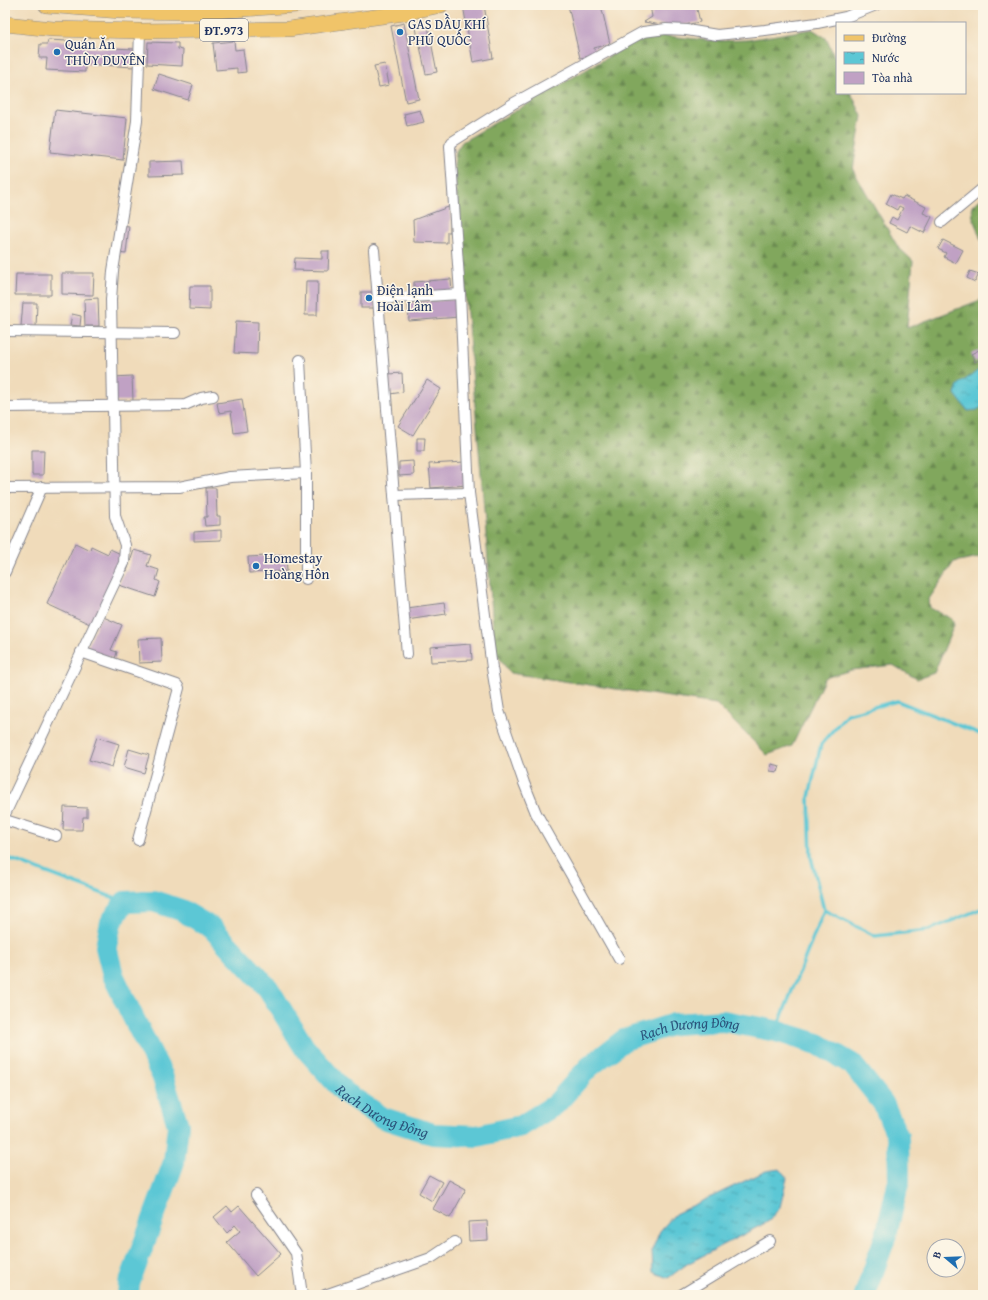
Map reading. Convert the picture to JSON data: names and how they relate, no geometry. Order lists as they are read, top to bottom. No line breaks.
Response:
{"streets":{"main road":["ĐT.973"]},"water":["Rạch Dương Đông"],"places":["GAS DẦU KHÍ PHÚ QUỐC","Quán Ăn THÙY DUYÊN","Điện lạnh Hoài Lâm","Homestay Hoàng Hôn"],"legend":["Đường","Nước","Tòa nhà"],"north":"left"}
